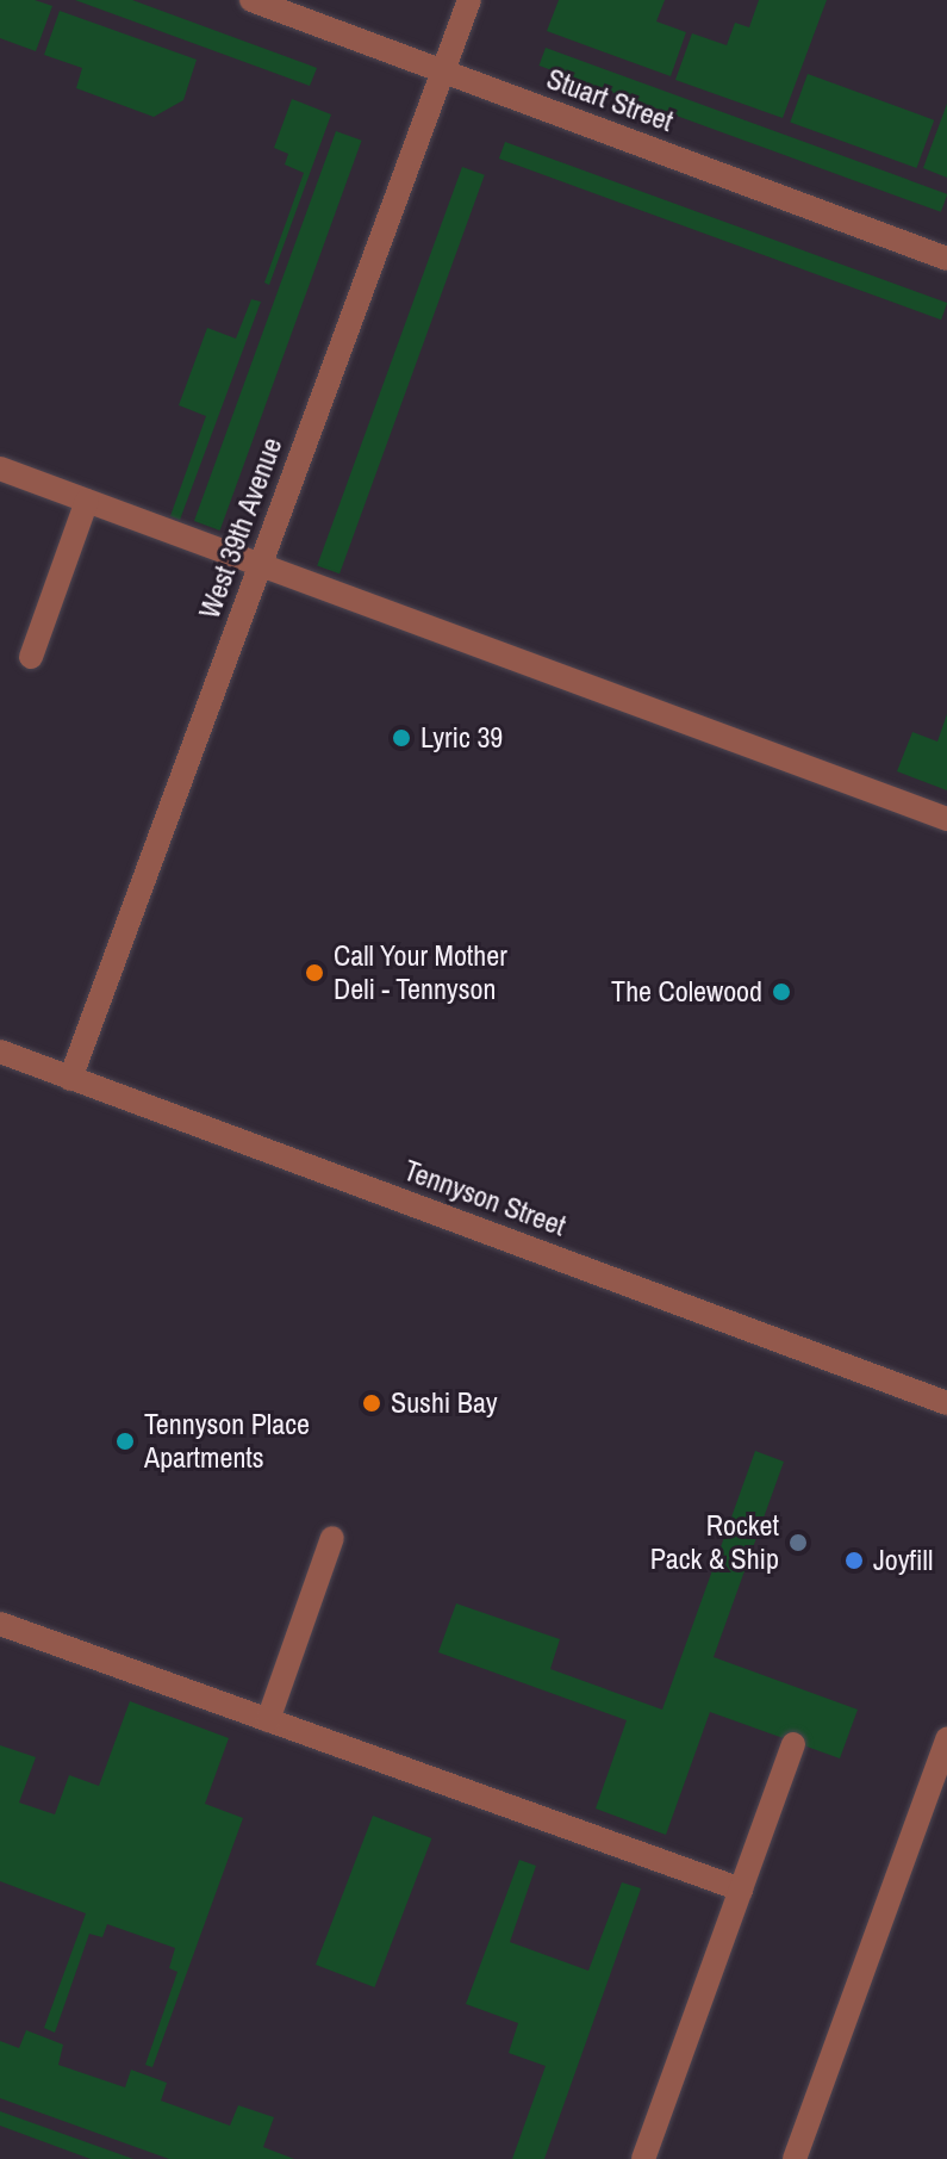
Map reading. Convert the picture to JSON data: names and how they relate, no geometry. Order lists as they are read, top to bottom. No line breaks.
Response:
{"streets":{"street":["Stuart Street","West 39th Avenue","Tennyson Street"]},"crossings":[["Stuart Street","West 39th Avenue"],["West 39th Avenue","Tennyson Street"]],"places":["Lyric 39","Call Your Mother Deli - Tennyson","The Colewood","Sushi Bay","Tennyson Place Apartments","Rocket Pack & Ship","Joyfill"]}
